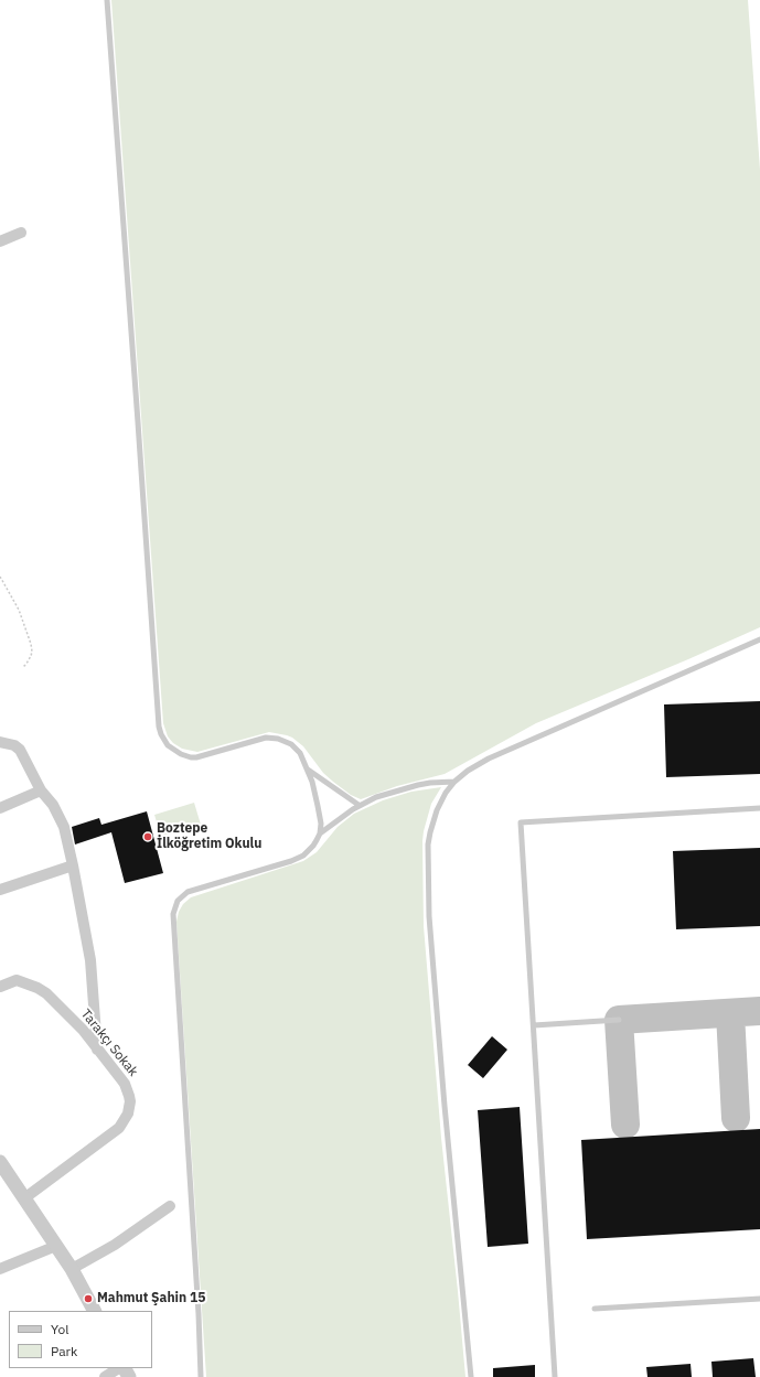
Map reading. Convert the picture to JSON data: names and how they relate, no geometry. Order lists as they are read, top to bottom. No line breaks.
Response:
{"streets":{"street":["Tarakçı Sokak"]},"places":["Boztepe İlköğretim Okulu","Mahmut Şahin 15"],"legend":["Yol","Park"]}
